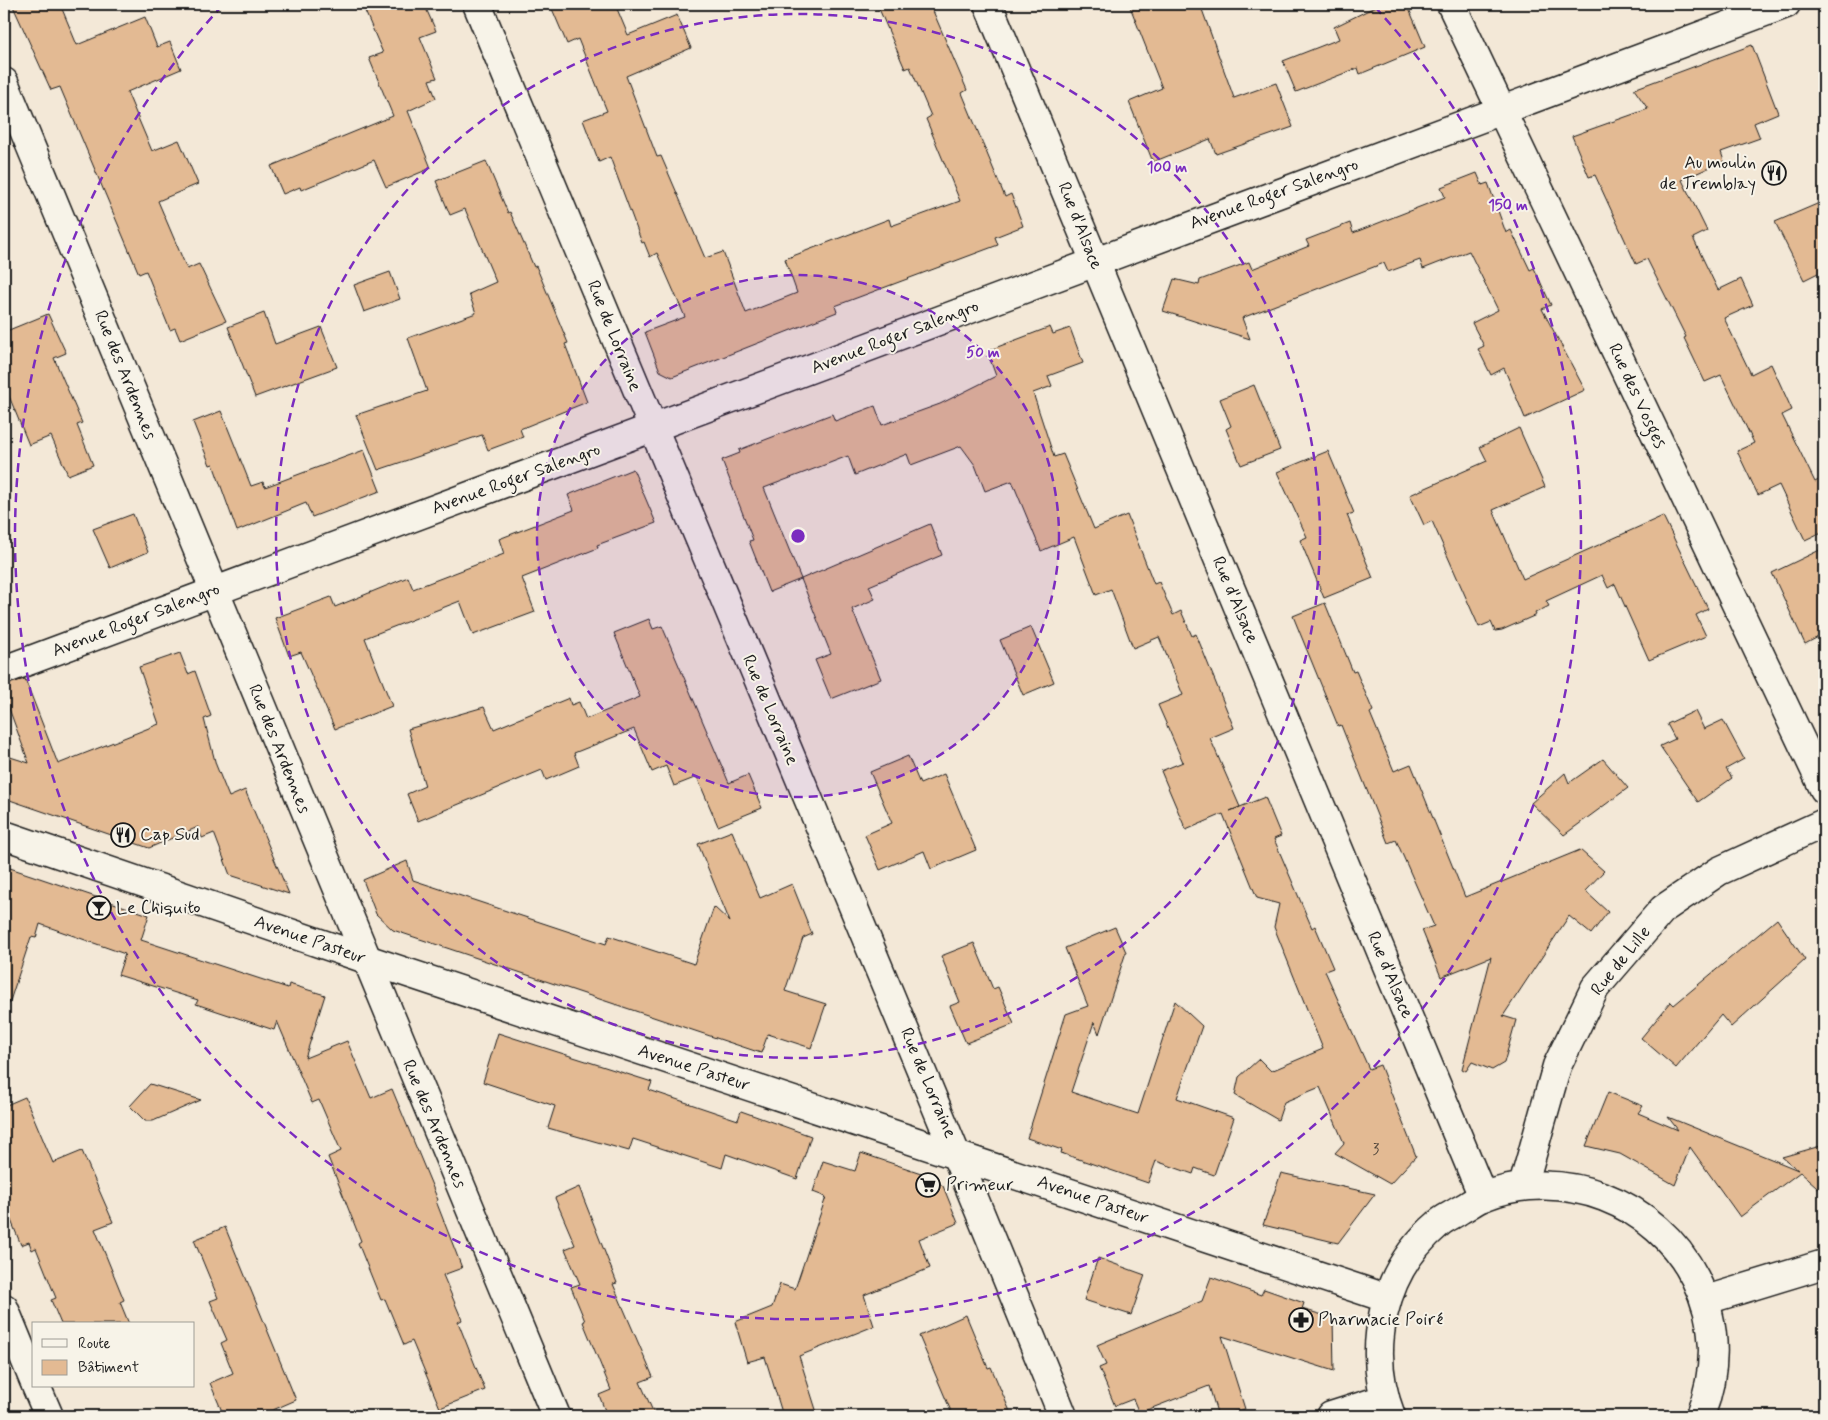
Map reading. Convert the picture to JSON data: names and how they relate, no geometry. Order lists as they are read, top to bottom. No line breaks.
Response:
{"streets":{"street":["Avenue Roger Salengro","Rue d'Alsace","Rue de Lorraine","Rue des Ardennes","Rue des Vosges","Avenue Pasteur","Rue de Lille"]},"crossings":[["Avenue Roger Salengro","Rue d'Alsace"],["Avenue Roger Salengro","Rue de Lorraine"],["Avenue Roger Salengro","Rue des Ardennes"],["Avenue Roger Salengro","Rue des Vosges"],["Rue de Lorraine","Avenue Pasteur"],["Rue des Ardennes","Avenue Pasteur"]],"places":{"restaurant":["Au moulin de Tremblay","Cap Sud"],"bar":["Le Chiquito"],"supermarket":["Primeur"],"pharmacy":["Pharmacie Poiré"]},"house_numbers":["3"],"legend":["Route","Bâtiment"],"rings":["100 m","150 m","50 m"]}
